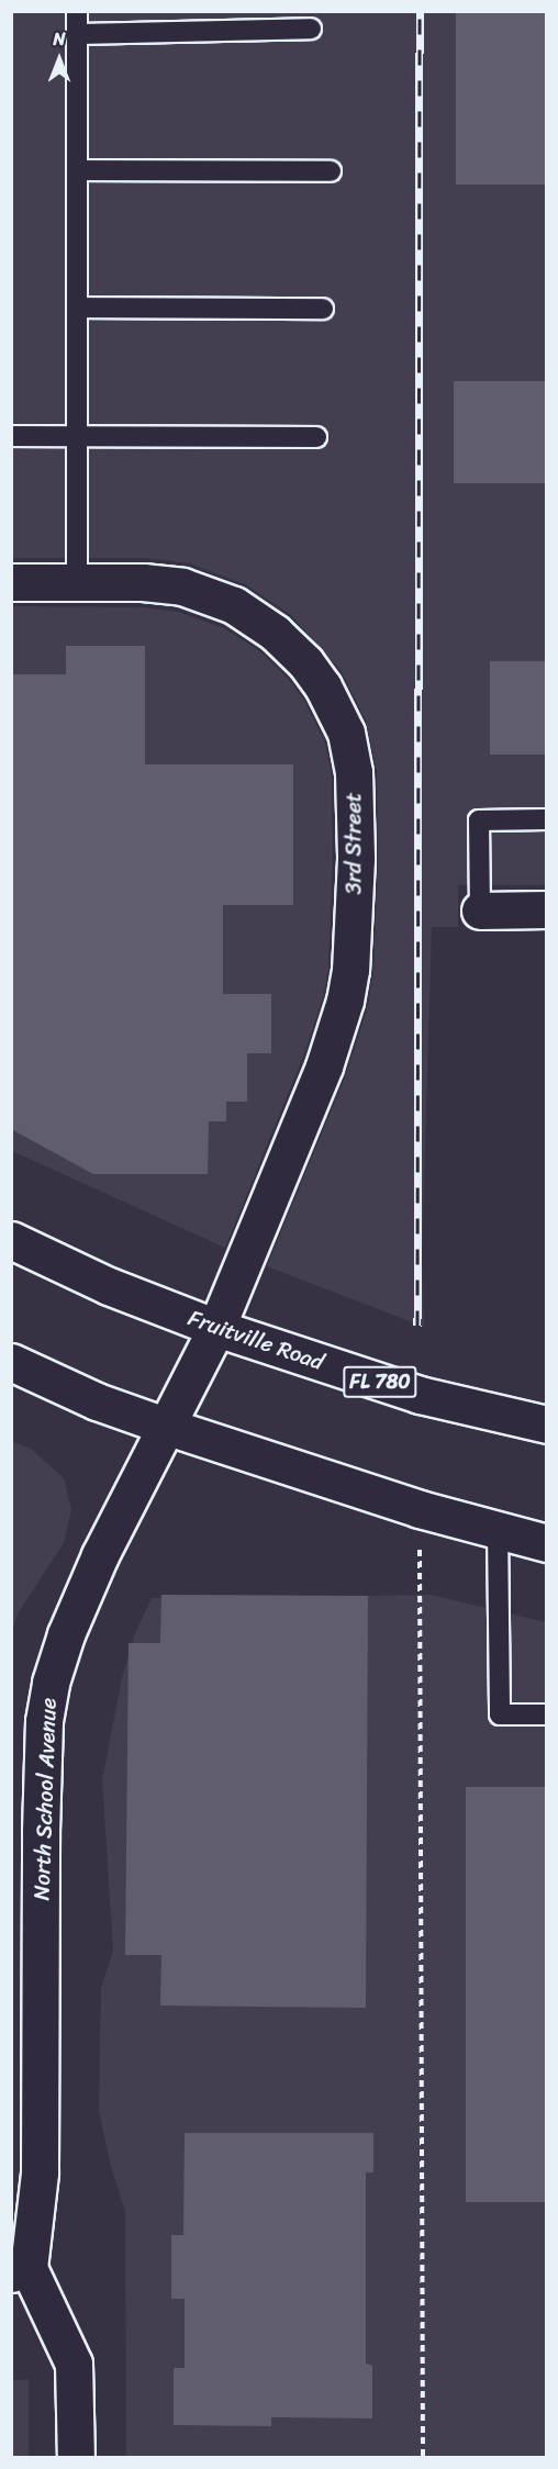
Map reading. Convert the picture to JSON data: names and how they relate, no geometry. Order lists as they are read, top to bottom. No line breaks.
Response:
{"streets":{"street":["3rd Street","Fruitville Road","FL 780","North School Avenue"]},"crossings":[["3rd Street","Fruitville Road"],["3rd Street","North School Avenue"],["Fruitville Road","North School Avenue"]],"north":"top"}
